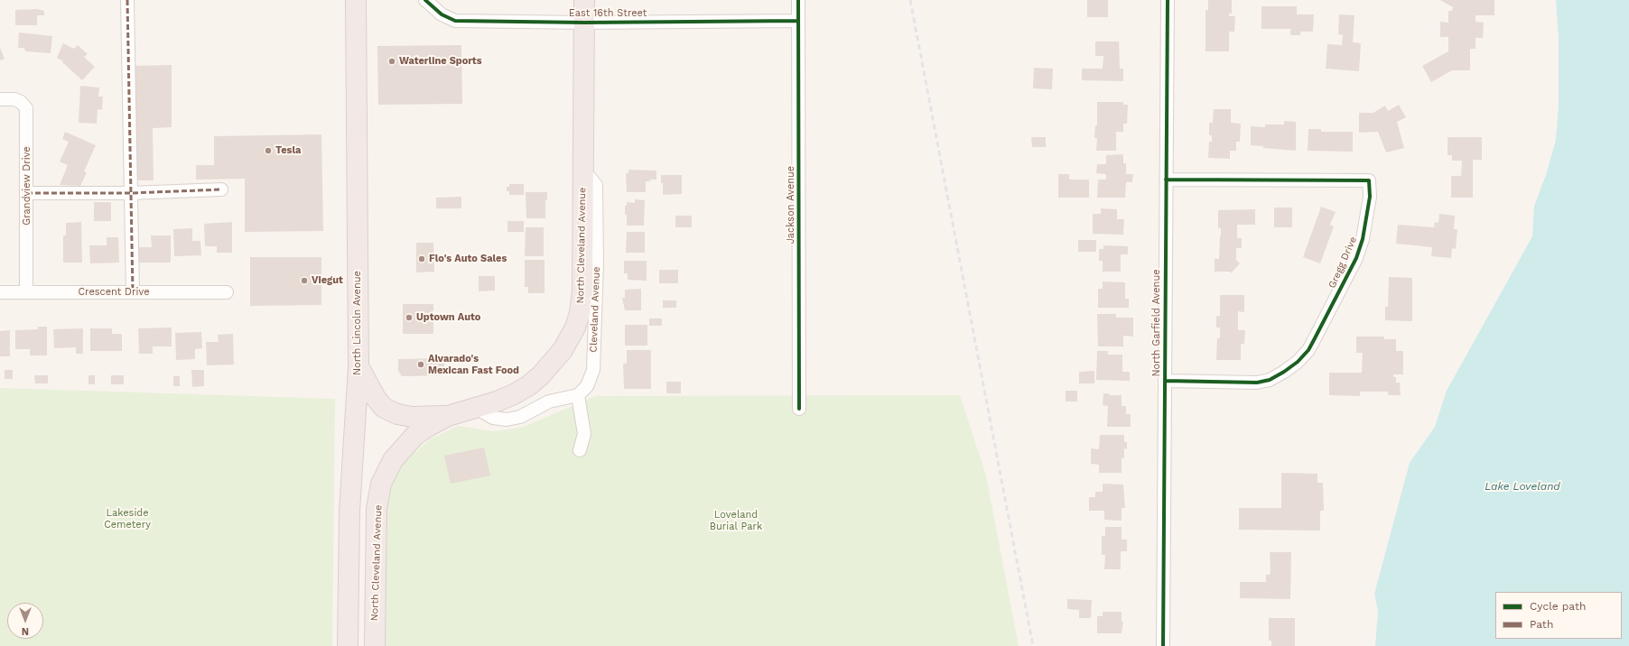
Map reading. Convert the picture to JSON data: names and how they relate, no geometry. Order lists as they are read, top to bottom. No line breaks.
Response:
{"streets":{"highway":["North Cleveland Avenue","North Lincoln Avenue"],"street":["East 16th Street","Grandview Drive","Jackson Avenue","Gregg Drive","Crescent Drive","Cleveland Avenue","North Garfield Avenue"]},"crossings":[["East 16th Street","Jackson Avenue"],["East 16th Street","North Cleveland Avenue"],["Grandview Drive","Crescent Drive"],["North Cleveland Avenue","Cleveland Avenue"],["Gregg Drive","North Garfield Avenue"]],"water":["Lake Loveland"],"parks":["Lakeside Cemetery","Loveland Burial Park"],"places":["Waterline Sports","Tesla","Flo's Auto Sales","Viegut","Uptown Auto","Alvarado's Mexican Fast Food"],"legend":["Cycle path","Path"],"north":"bottom"}
